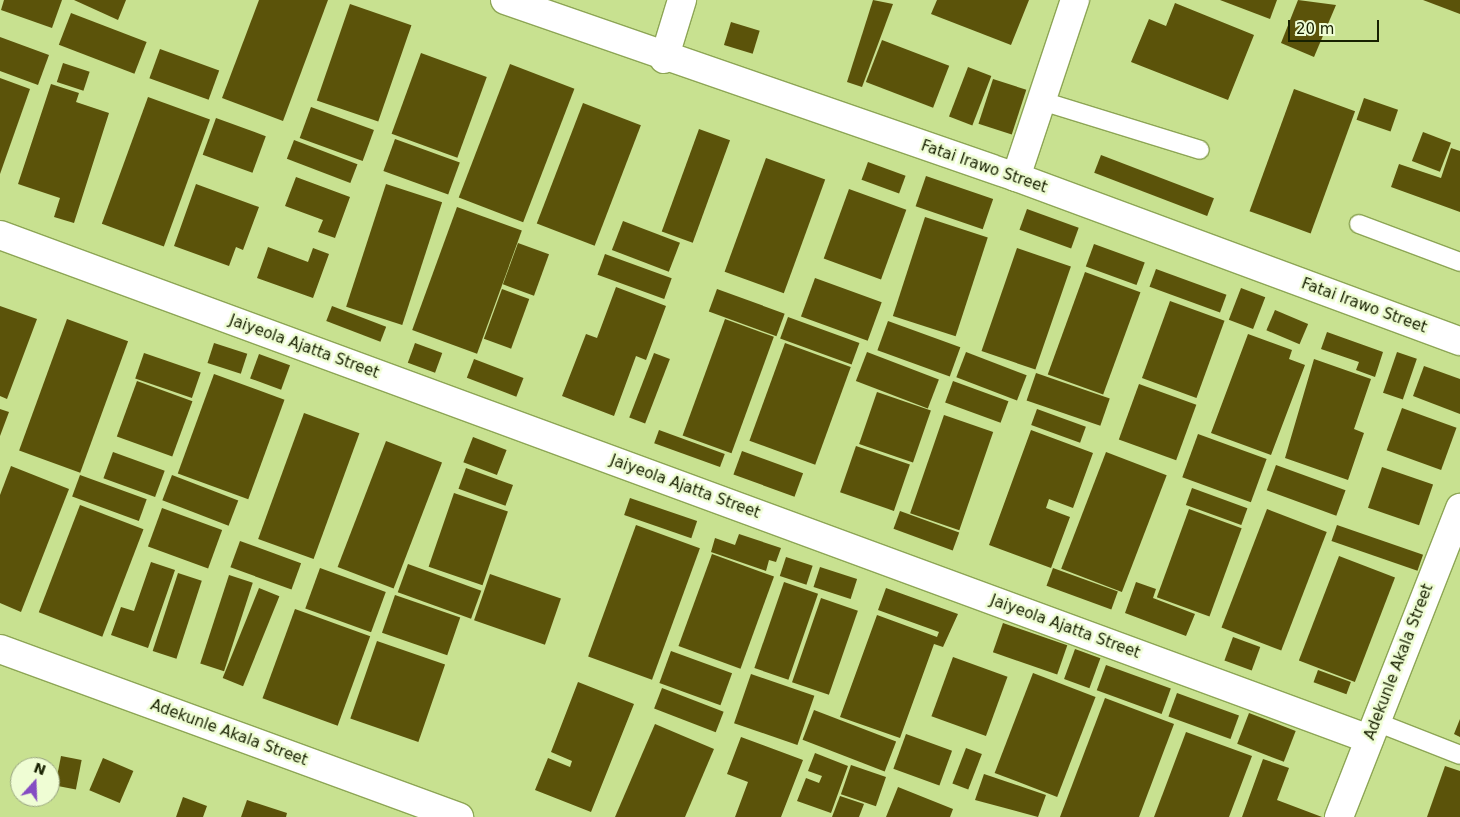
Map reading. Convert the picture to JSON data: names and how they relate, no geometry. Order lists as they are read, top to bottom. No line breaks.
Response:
{"streets":{"street":["Fatai Irawo Street","Jaiyeola Ajatta Street","Adekunle Akala Street"]},"crossings":[["Jaiyeola Ajatta Street","Adekunle Akala Street"]],"scale_bar":"20 m","north":"top"}
